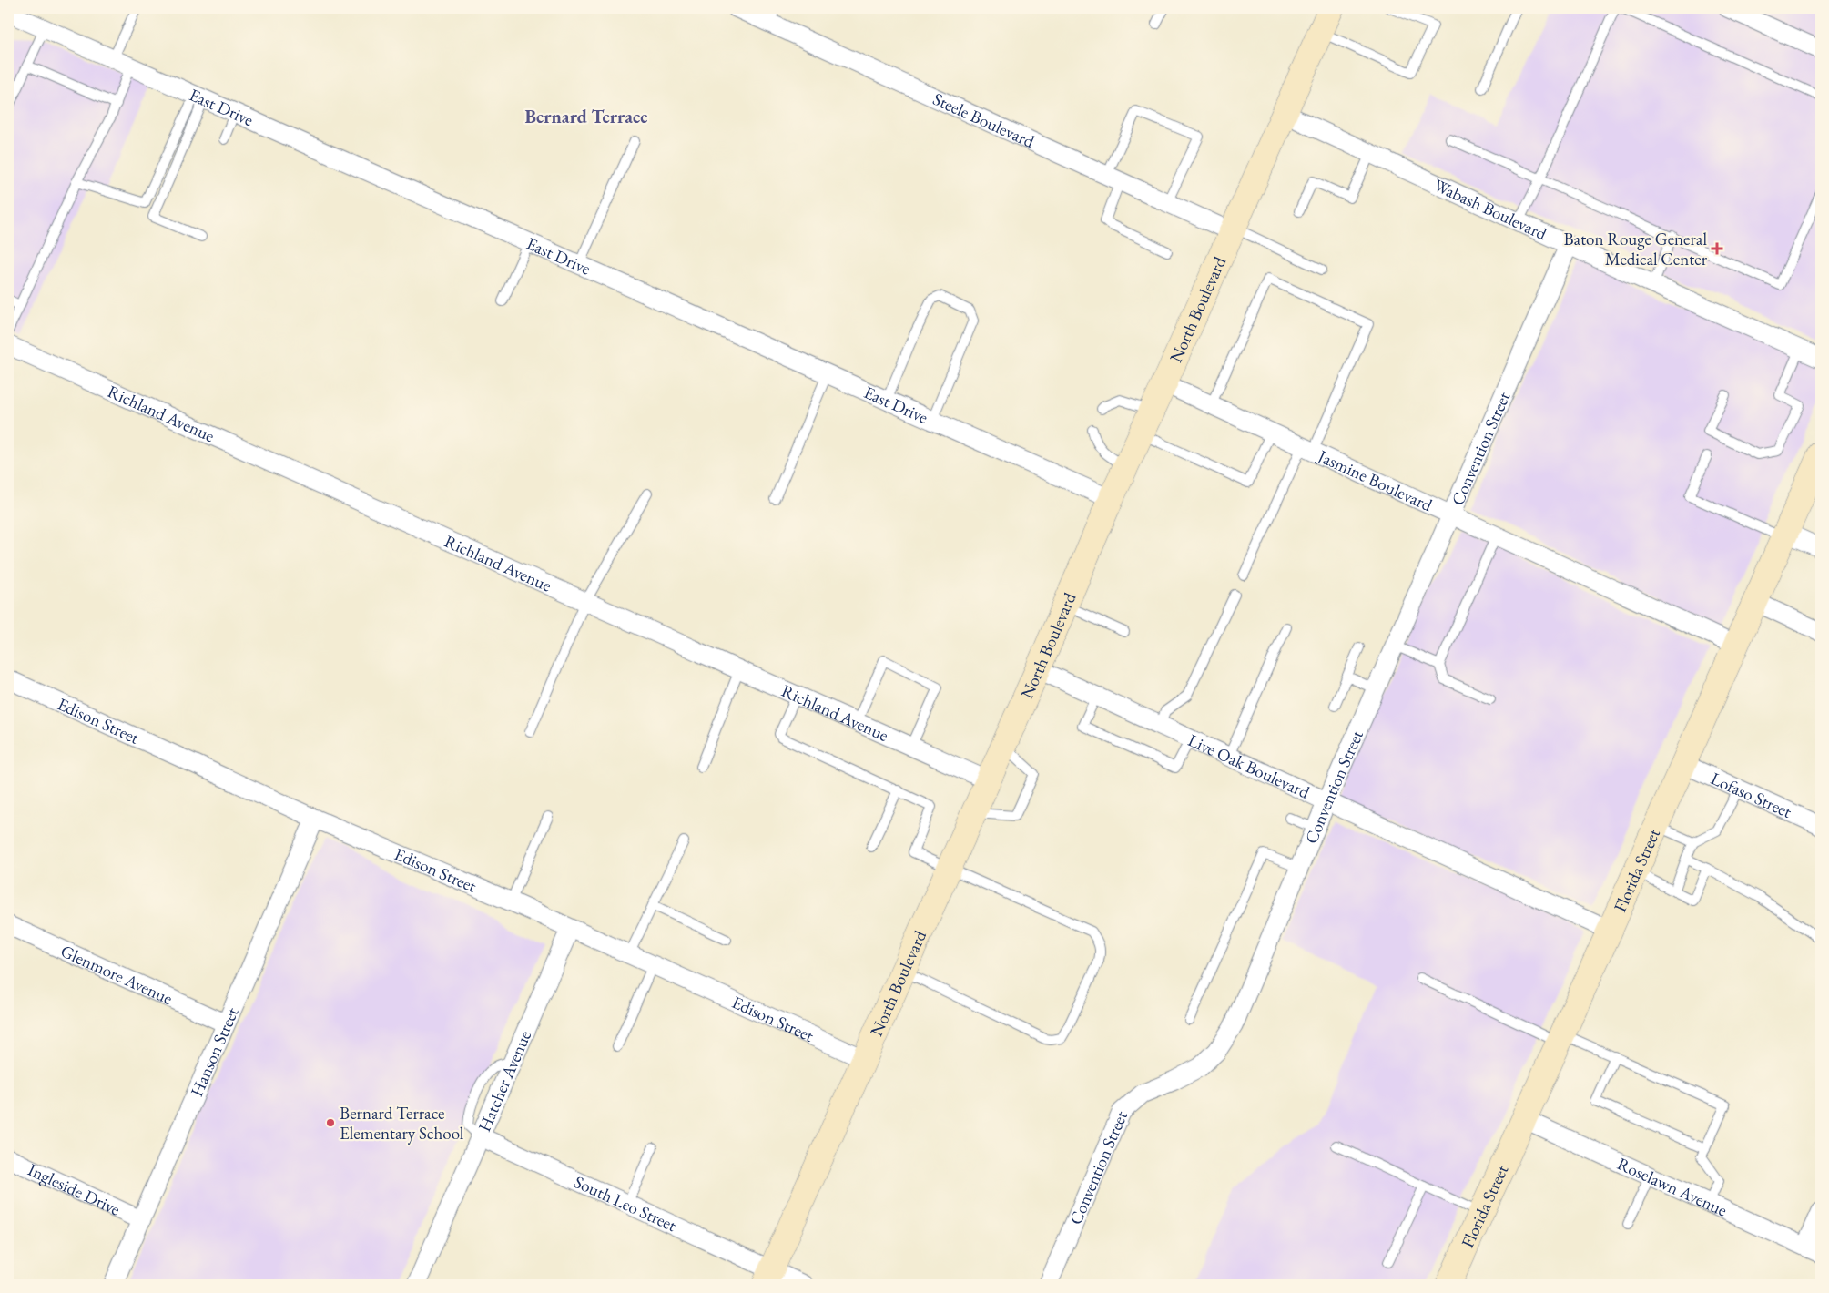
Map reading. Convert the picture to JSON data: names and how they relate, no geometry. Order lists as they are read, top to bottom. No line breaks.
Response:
{"streets":{"street":["East Drive","Steele Boulevard","Wabash Boulevard","North Boulevard","Richland Avenue","Convention Street","Jasmine Boulevard","Edison Street","Live Oak Boulevard","Lofaso Street","Florida Street","Glenmore Avenue","Hanson Street","Hatcher Avenue","Roselawn Avenue","Ingleside Drive","South Leo Street"]},"crossings":[["East Drive","North Boulevard"],["Steele Boulevard","North Boulevard"],["Wabash Boulevard","North Boulevard"],["Wabash Boulevard","Convention Street"],["North Boulevard","Richland Avenue"],["North Boulevard","Jasmine Boulevard"],["North Boulevard","Edison Street"],["North Boulevard","Live Oak Boulevard"],["North Boulevard","South Leo Street"],["Convention Street","Jasmine Boulevard"],["Convention Street","Live Oak Boulevard"],["Jasmine Boulevard","Florida Street"],["Edison Street","Hanson Street"],["Edison Street","Hatcher Avenue"],["Live Oak Boulevard","Florida Street"],["Lofaso Street","Florida Street"],["Florida Street","Roselawn Avenue"],["Glenmore Avenue","Hanson Street"],["Hanson Street","Ingleside Drive"],["Hatcher Avenue","South Leo Street"]],"districts":["Bernard Terrace"],"places":{"health":["Baton Rouge General Medical Center"],"other":["Bernard Terrace Elementary School"]}}
